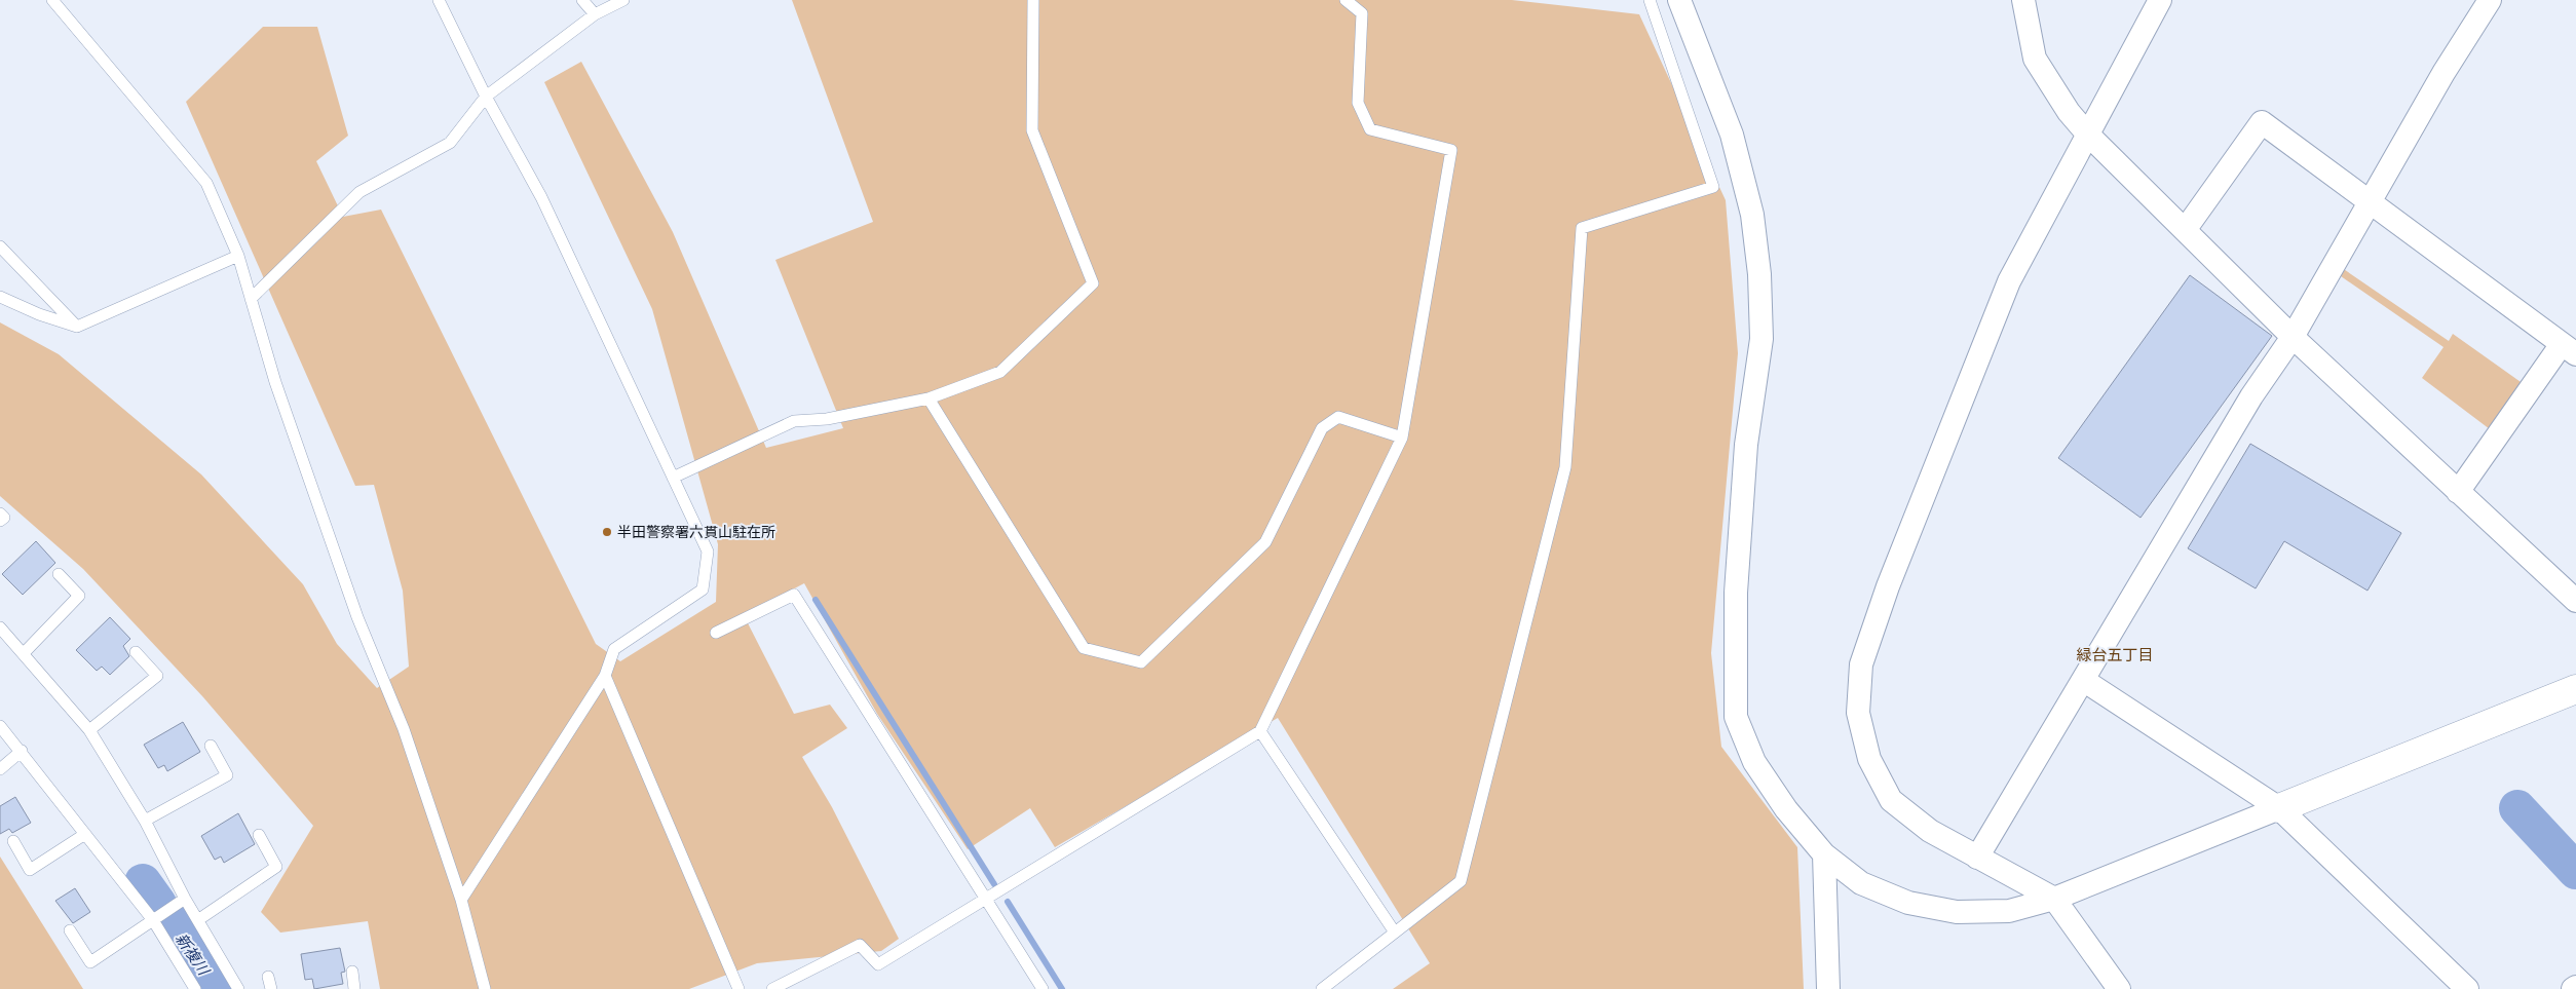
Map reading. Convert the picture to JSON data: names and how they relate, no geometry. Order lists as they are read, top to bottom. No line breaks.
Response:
{"districts":["緑台五丁目"],"water":["新複川"],"places":["半田警察署六貫山駐在所"]}
